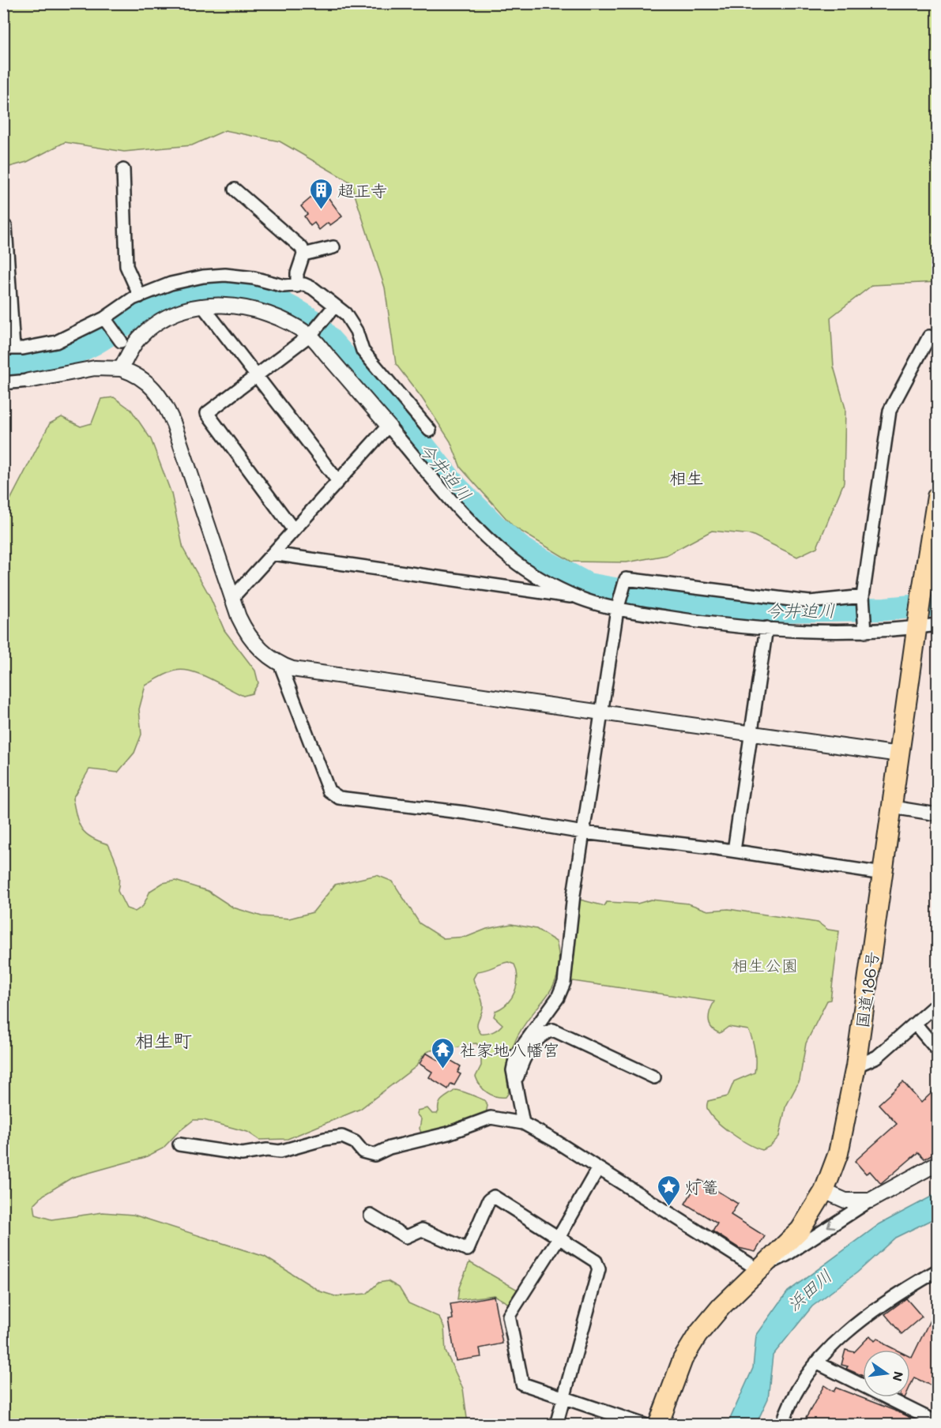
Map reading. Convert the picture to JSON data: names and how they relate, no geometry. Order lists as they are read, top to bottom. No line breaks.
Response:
{"streets":{"highway":["国道186号"]},"districts":["相生","相生町"],"water":["今井迫川","浜田川"],"parks":["相生公園"],"places":{"building":["超正寺"],"temple":["社家地八幡宮"],"place":["灯篭"]},"north":"right"}
